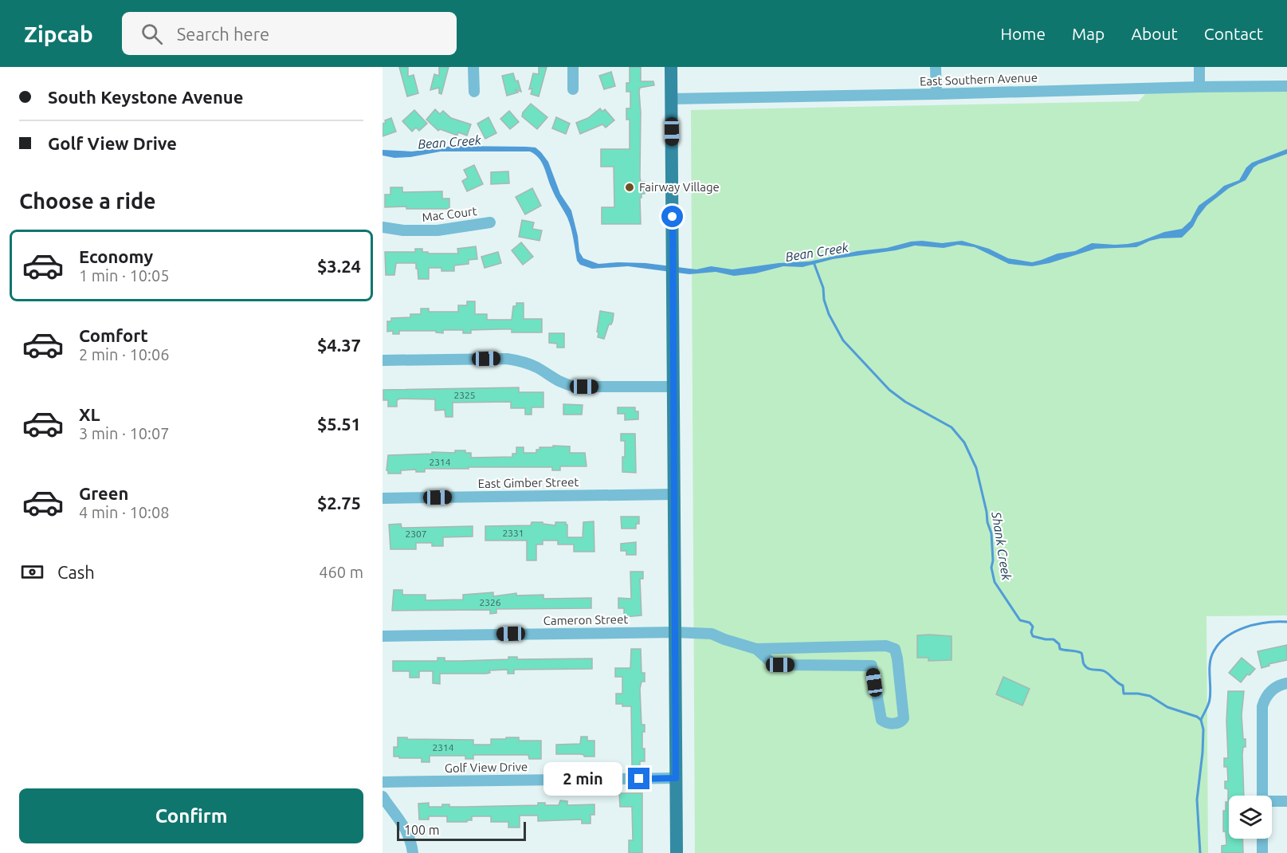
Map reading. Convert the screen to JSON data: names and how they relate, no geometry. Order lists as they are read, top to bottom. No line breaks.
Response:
{"streets":{"street":["East Southern Avenue","Mac Court","East Gimber Street","Cameron Street","Golf View Drive"]},"water":["Bean Creek","Shank Creek"],"places":["Fairway Village"],"house_numbers":["2325","2314","2331","2307","2326","2314"],"scale_bar":"100 m","page":{"header":"Zipcab","search":"Search here","nav":["Home","Map","About","Contact"],"banner":["South Keystone Avenue","Golf View Drive"],"heading":"Choose a ride","list":[{"name":"Economy","note":"1 min · 10:05","value":"$3.24"},{"name":"Comfort","note":"2 min · 10:06","value":"$4.37"},{"name":"XL","note":"3 min · 10:07","value":"$5.51"},{"name":"Green","note":"4 min · 10:08","value":"$2.75"}],"pay":["Cash","460 m"],"bubble":"2 min","buttons":"Confirm","scale":"100 m"}}
